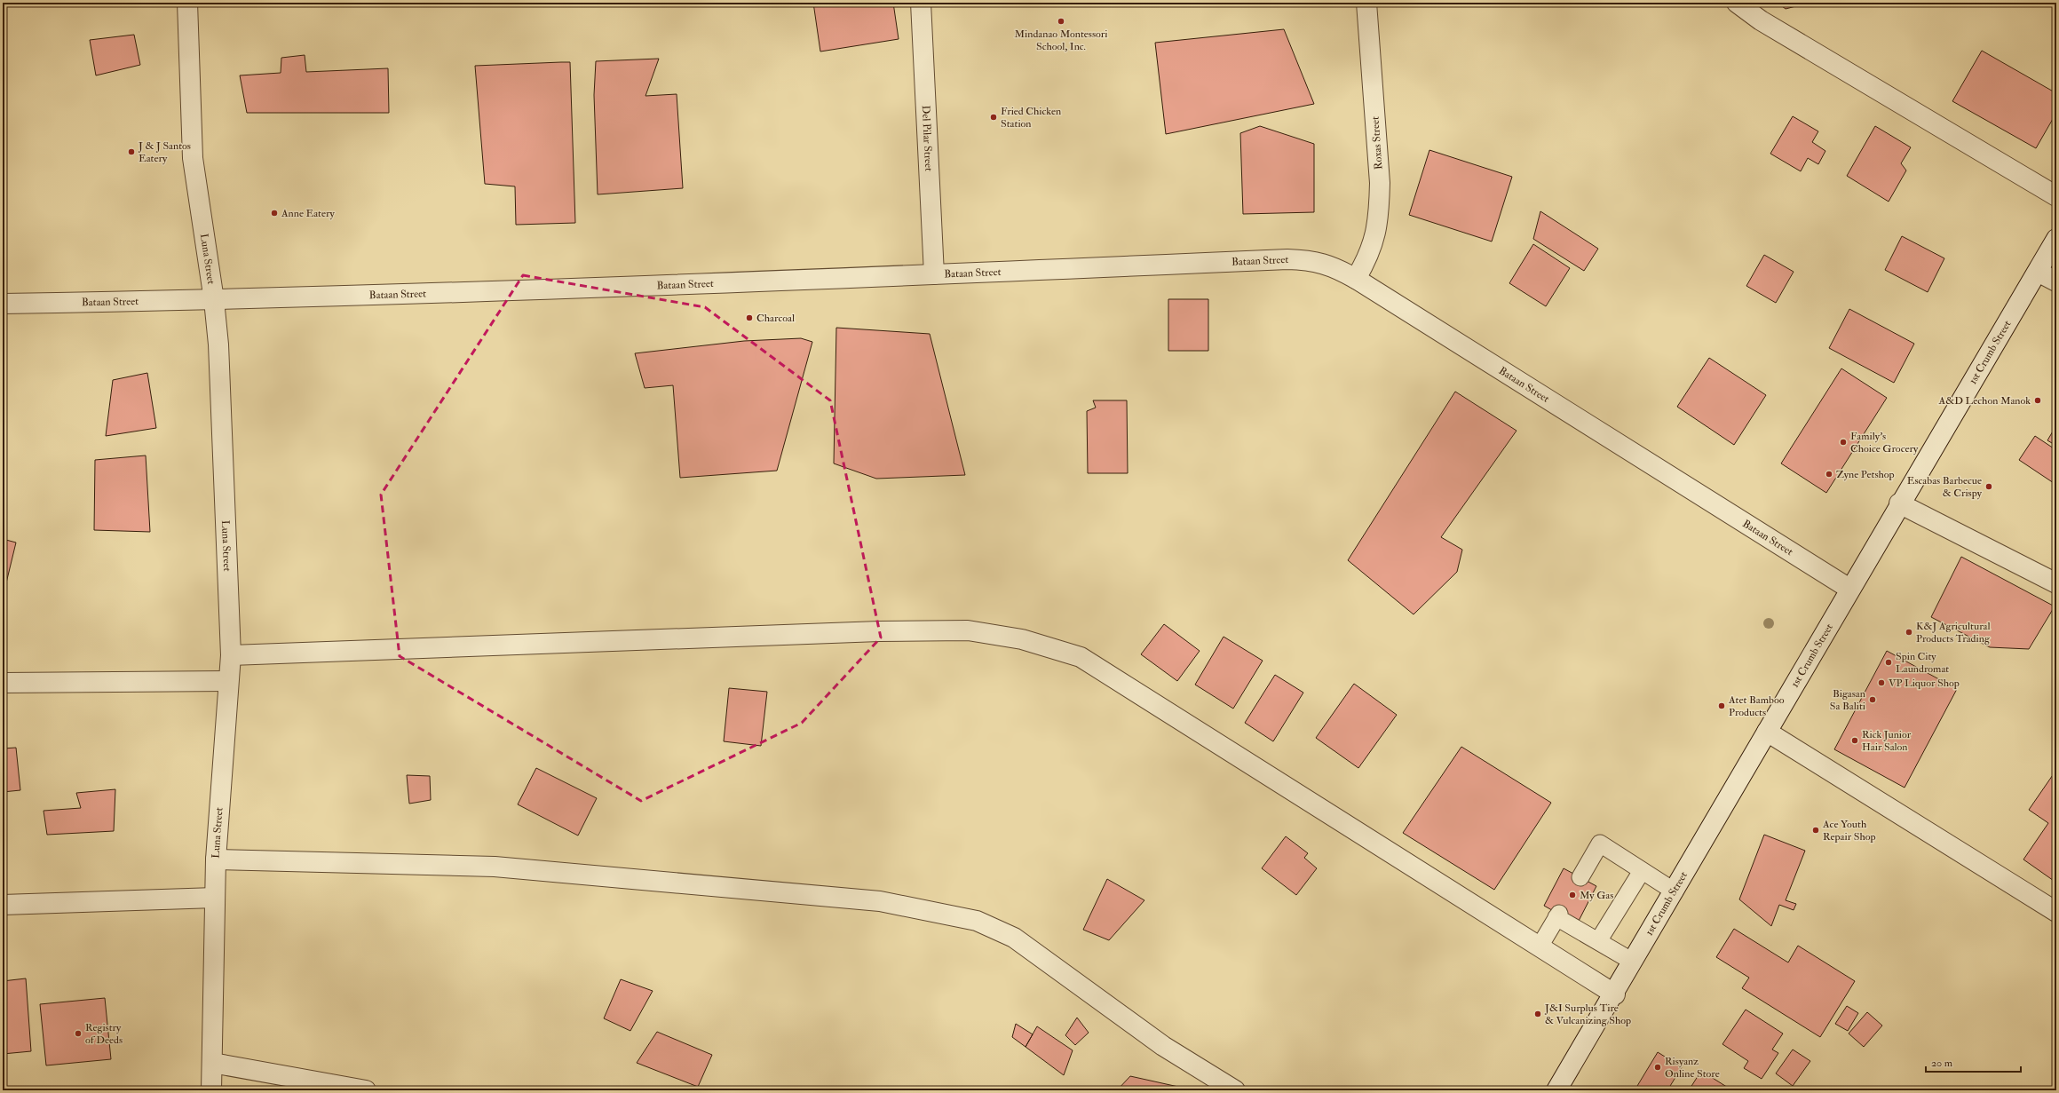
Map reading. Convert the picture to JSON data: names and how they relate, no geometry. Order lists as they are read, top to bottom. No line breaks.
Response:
{"streets":{"street":["Del Pilar Street","Roxas Street","Luna Street","Bataan Street","1st Crumb Street"]},"crossings":[["Del Pilar Street","Bataan Street"],["Roxas Street","Bataan Street"],["Luna Street","Bataan Street"],["Bataan Street","1st Crumb Street"]],"places":["Mindanao Montessori School, Inc.","Fried Chicken Station","J & J Santos Eatery","Anne Eatery","Charcoal","A&D Lechon Manok","Family's Choice Grocery","Zyne Petshop","Escabas Barbecue & Crispy","K&J Agricultural Products Trading","Spin City Laundromat","VP Liquor Shop","Bigasan Sa Baliti","Atet Bamboo Products","Rick Junior Hair Salon","Ace Youth Repair Shop","My Gas","J&I Surplus Tire & Vulcanizing Shop","Registry of Deeds","Risyanz Online Store"],"scale_bar":"20 m"}
